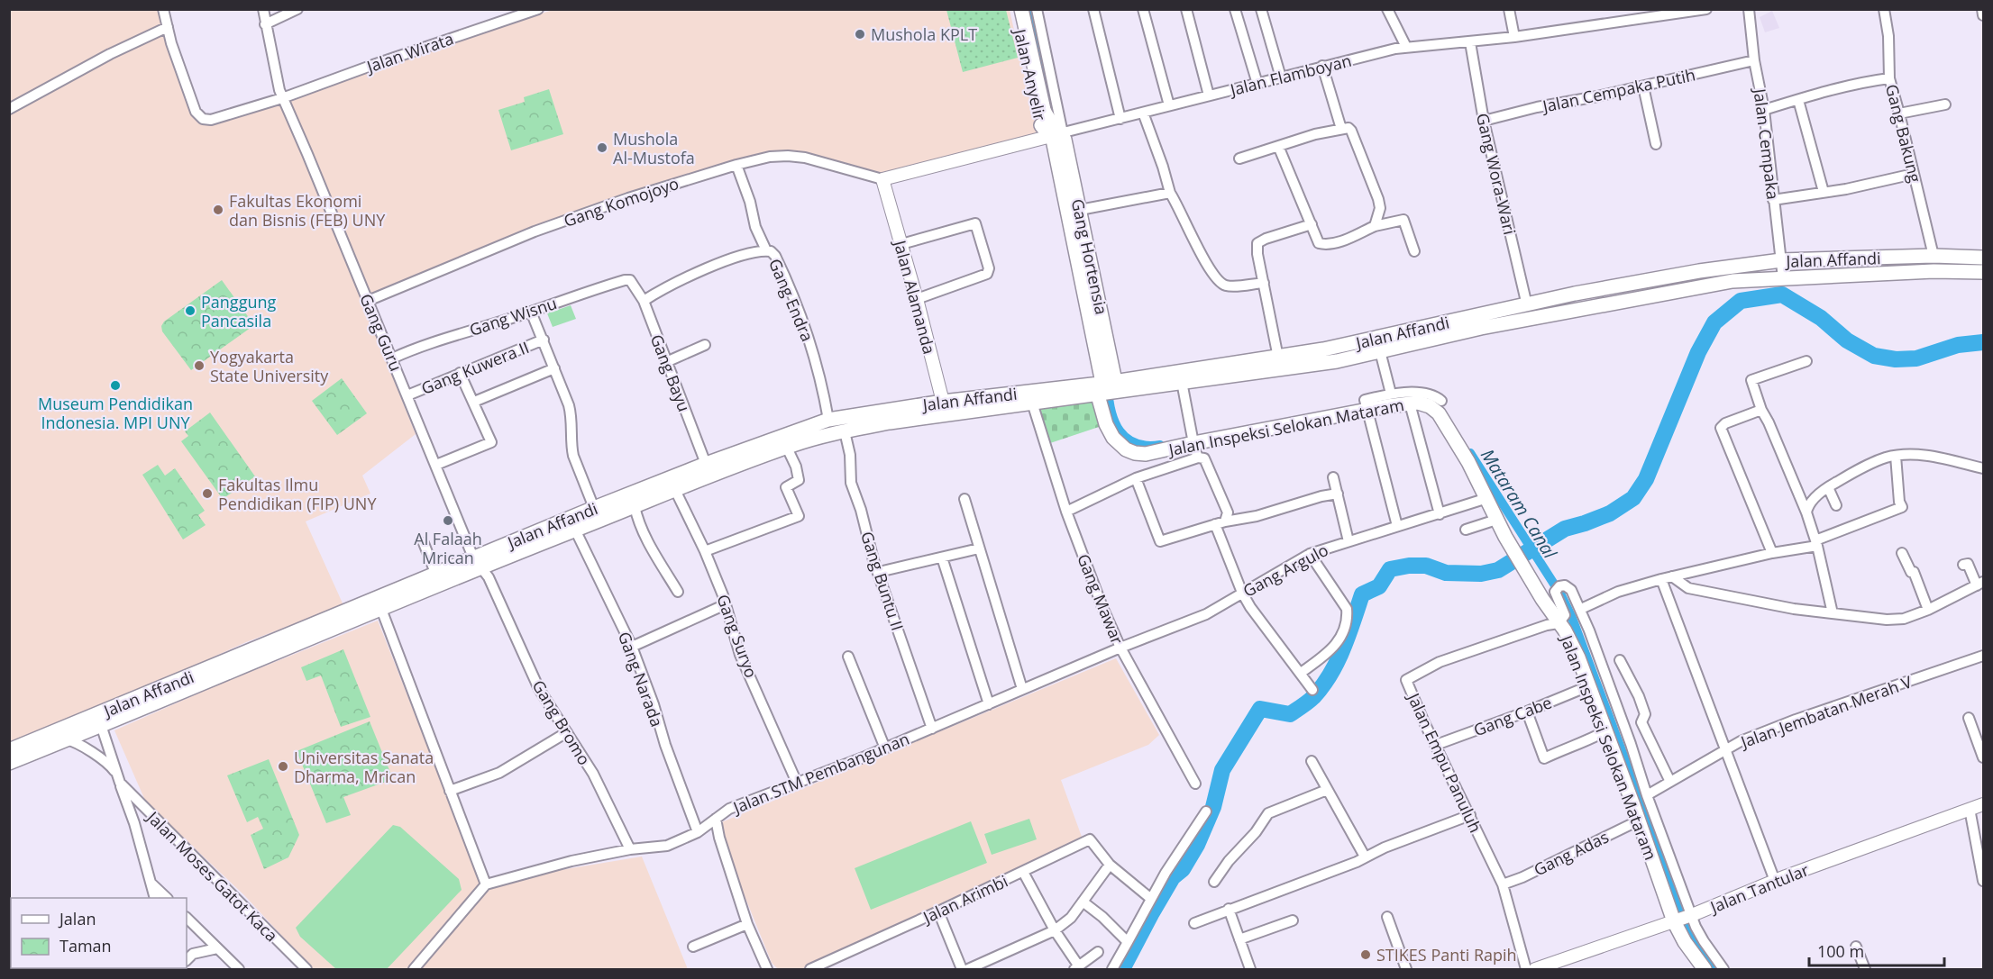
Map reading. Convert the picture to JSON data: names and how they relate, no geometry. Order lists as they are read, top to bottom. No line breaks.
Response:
{"streets":{"main road":["Jalan Anyelir","Gang Hortensia","Jalan Affandi","Jalan Inspeksi Selokan Mataram"],"street":["Jalan Wirata","Jalan Flamboyan","Jalan Cempaka Putih","Gang Bakung","Jalan Cempaka","Gang Wora-Wari","Gang Komojoyo","Jalan Alamanda","Gang Endra","Gang Wisnu","Gang Guru","Gang Kuwera II","Gang Bayu","Gang Argulo","Gang Buntu II","Gang Mawar","Gang Suryo","Gang Narada","Jalan Jembatan Merah V","Gang Cabe","Gang Bromo","Jalan Empu Panuluh","Jalan STM Pembangunan","Gang Adas","Jalan Moses Gatot Kaca","Jalan Tantular","Jalan Arimbi"]},"crossings":[["Jalan Wirata","Gang Guru"],["Jalan Anyelir","Jalan Flamboyan"],["Jalan Anyelir","Gang Hortensia"],["Jalan Flamboyan","Gang Wora-Wari"],["Jalan Flamboyan","Gang Komojoyo"],["Jalan Flamboyan","Gang Hortensia"],["Jalan Flamboyan","Jalan Alamanda"],["Jalan Cempaka Putih","Jalan Cempaka"],["Jalan Cempaka Putih","Gang Wora-Wari"],["Gang Bakung","Jalan Affandi"],["Jalan Cempaka","Jalan Affandi"],["Gang Wora-Wari","Jalan Affandi"],["Gang Komojoyo","Jalan Alamanda"],["Gang Komojoyo","Gang Guru"],["Gang Hortensia","Jalan Affandi"],["Gang Hortensia","Jalan Inspeksi Selokan Mataram"],["Jalan Affandi","Jalan Alamanda"],["Jalan Affandi","Gang Endra"],["Jalan Affandi","Gang Guru"],["Jalan Affandi","Gang Bayu"],["Jalan Affandi","Jalan Inspeksi Selokan Mataram"],["Jalan Affandi","Gang Buntu II"],["Jalan Affandi","Gang Mawar"],["Jalan Affandi","Gang Suryo"],["Jalan Affandi","Gang Narada"],["Jalan Affandi","Gang Bromo"],["Jalan Affandi","Jalan Moses Gatot Kaca"],["Gang Endra","Gang Bayu"],["Gang Wisnu","Gang Guru"],["Gang Wisnu","Gang Bayu"],["Gang Guru","Gang Kuwera II"],["Gang Guru","Gang Bromo"],["Jalan Inspeksi Selokan Mataram","Gang Argulo"],["Jalan Inspeksi Selokan Mataram","Gang Cabe"],["Jalan Inspeksi Selokan Mataram","Jalan Empu Panuluh"],["Jalan Inspeksi Selokan Mataram","Gang Adas"],["Jalan Inspeksi Selokan Mataram","Jalan Tantular"],["Gang Argulo","Gang Mawar"],["Gang Argulo","Jalan STM Pembangunan"],["Gang Buntu II","Jalan STM Pembangunan"],["Gang Mawar","Jalan STM Pembangunan"],["Gang Suryo","Jalan STM Pembangunan"],["Gang Narada","Jalan STM Pembangunan"],["Gang Cabe","Jalan Empu Panuluh"],["Gang Bromo","Jalan STM Pembangunan"],["Jalan Empu Panuluh","Gang Adas"]],"water":["Mataram Canal"],"places":["Mushola KPLT","Mushola Al-Mustofa","Fakultas Ekonomi dan Bisnis (FEB) UNY","Panggung Pancasila","Yogyakarta State University","Museum Pendidikan Indonesia. MPI UNY","Fakultas Ilmu Pendidikan (FIP) UNY","Al Falaah Mrican","Universitas Sanata Dharma, Mrican","STIKES Panti Rapih"],"legend":["Jalan","Taman"],"scale_bar":"100 m"}
